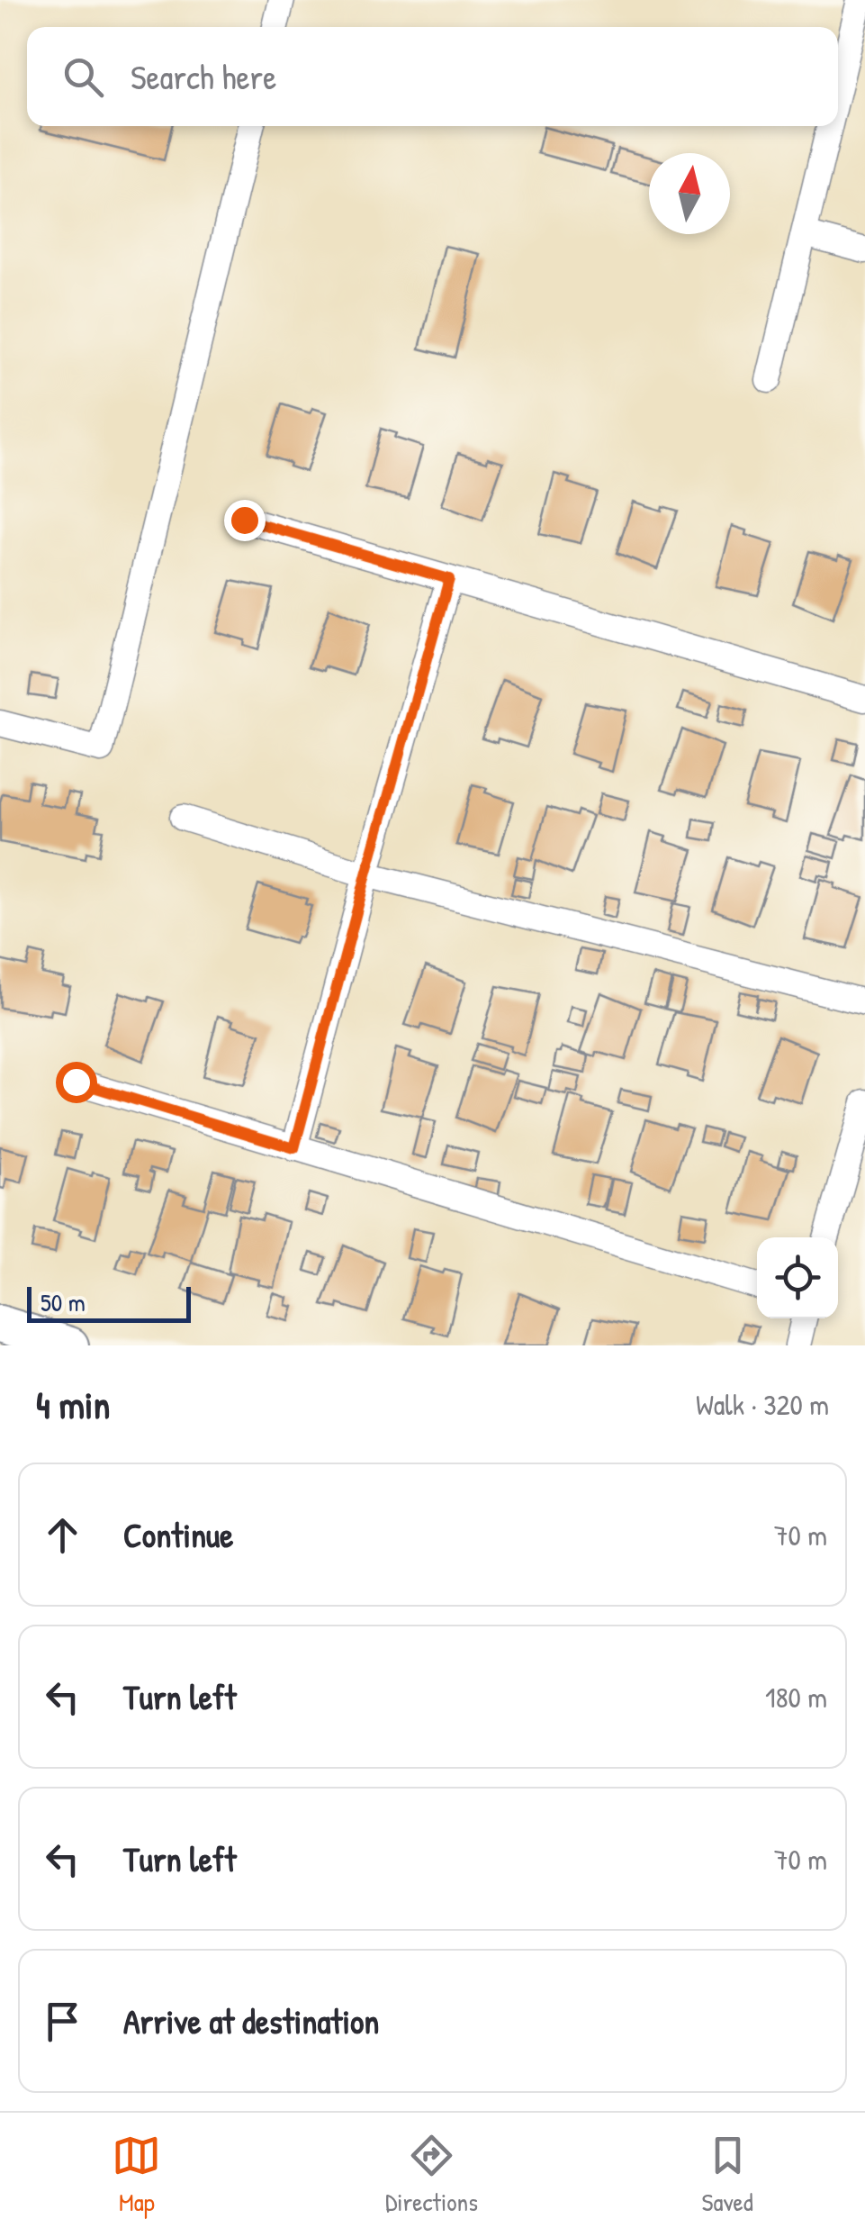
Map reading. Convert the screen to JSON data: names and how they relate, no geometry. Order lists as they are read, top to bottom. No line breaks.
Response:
{"scale_bar":"50 m","north":"top","page":{"search":"Search here","scale":"50 m","heading":["4 min","Walk · 320 m"],"list":[["Continue","70 m"],["Turn left","180 m"],["Turn left","70 m"],"Arrive at destination"],"nav":["Map","Directions","Saved"]}}
